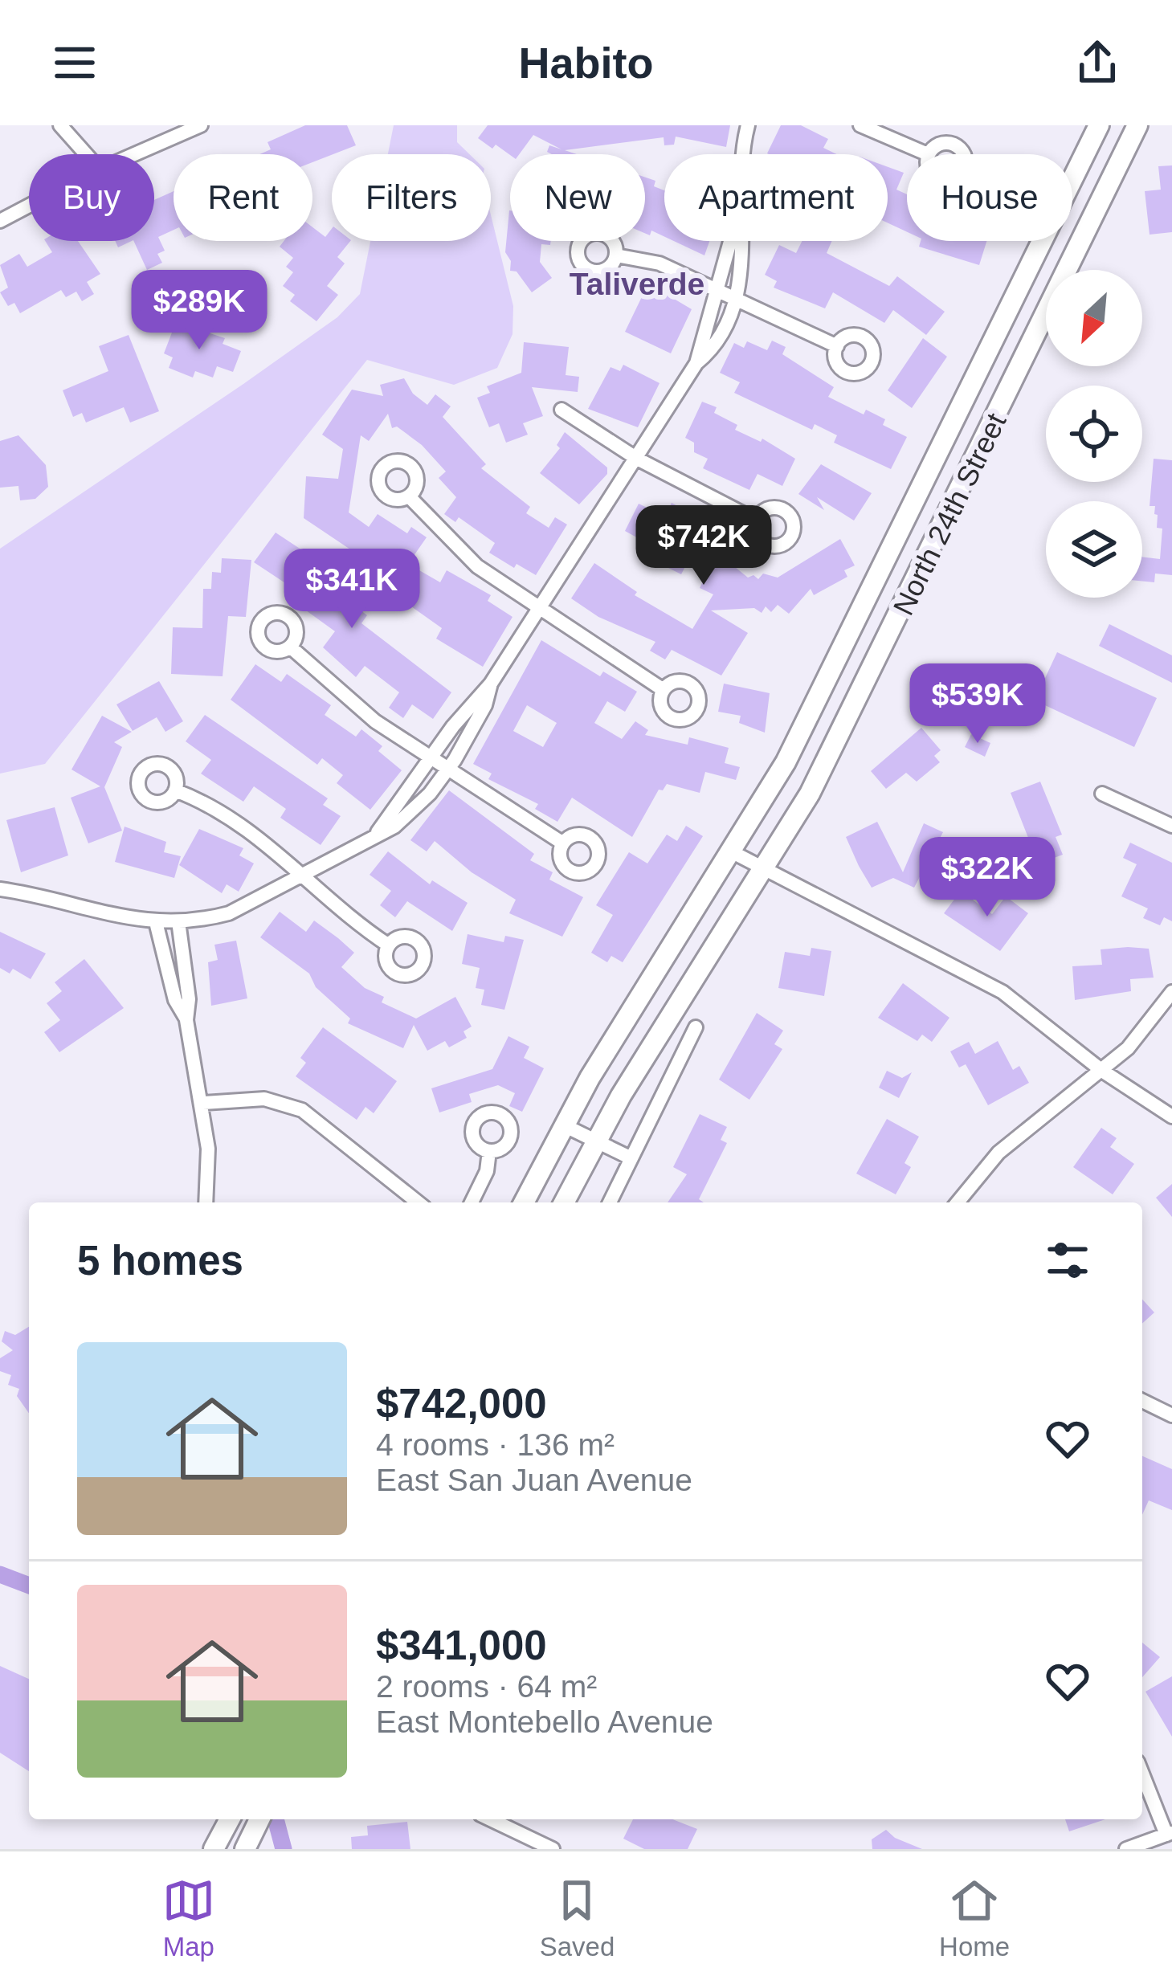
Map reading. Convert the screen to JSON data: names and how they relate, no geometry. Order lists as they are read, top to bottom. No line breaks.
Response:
{"streets":{"main road":["North 24th Street"]},"districts":["Taliverde"],"north":"bottom left","page":{"header":"Habito","chip":["Buy","Rent","Filters","New","Apartment","House"],"price":["$289K","$742K","$341K","$539K","$322K"],"heading":"5 homes","list":[{"name":"$742,000","note":"4 rooms · 136 m² · East San Juan Avenue"},{"name":"$341,000","note":"2 rooms · 64 m² · East Montebello Avenue"}],"tabs":["Map","Saved","Home"]}}
